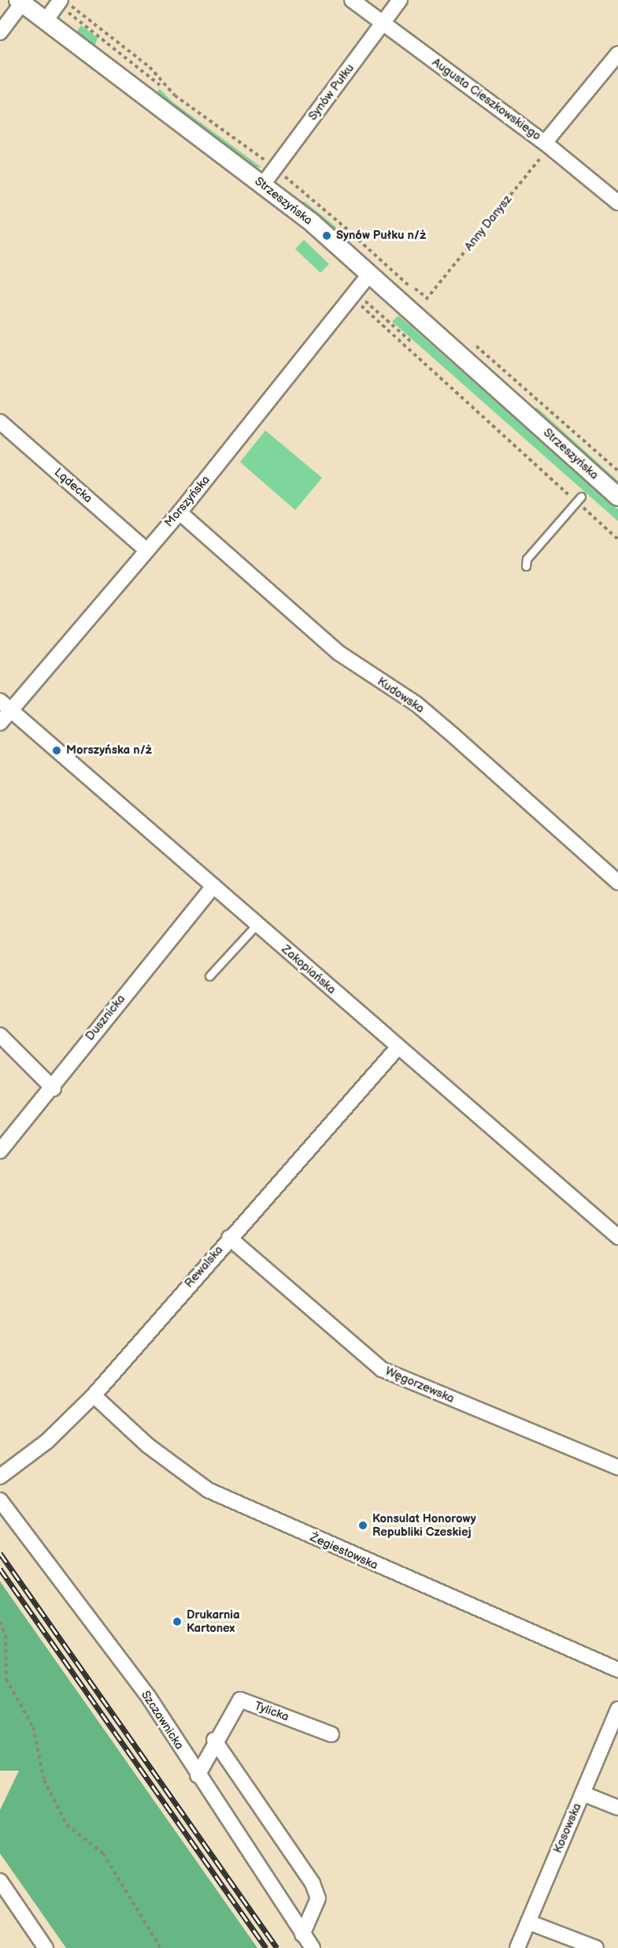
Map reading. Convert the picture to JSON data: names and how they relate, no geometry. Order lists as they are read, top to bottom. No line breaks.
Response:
{"streets":{"street":["Synów Pułku","Augusta Cieszkowskiego","Strzeszyńska","Lądecka","Morszyńska","Kudowska","Zakopiańska","Dusznicka","Rewalska","Węgorzewska","Żegiestowska","Tylicka","Szczawnicka","Kosowska"],"path":["Anny Danysz"]},"crossings":[["Synów Pułku","Augusta Cieszkowskiego"],["Synów Pułku","Strzeszyńska"],["Augusta Cieszkowskiego","Anny Danysz"],["Strzeszyńska","Morszyńska"],["Lądecka","Morszyńska"],["Morszyńska","Kudowska"],["Morszyńska","Zakopiańska"],["Zakopiańska","Dusznicka"],["Zakopiańska","Rewalska"],["Rewalska","Węgorzewska"],["Rewalska","Żegiestowska"],["Tylicka","Szczawnicka"]],"places":["Synów Pułku n/ż","Morszyńska n/ż","Konsulat Honorowy Republiki Czeskiej","Drukarnia Kartonex"]}
